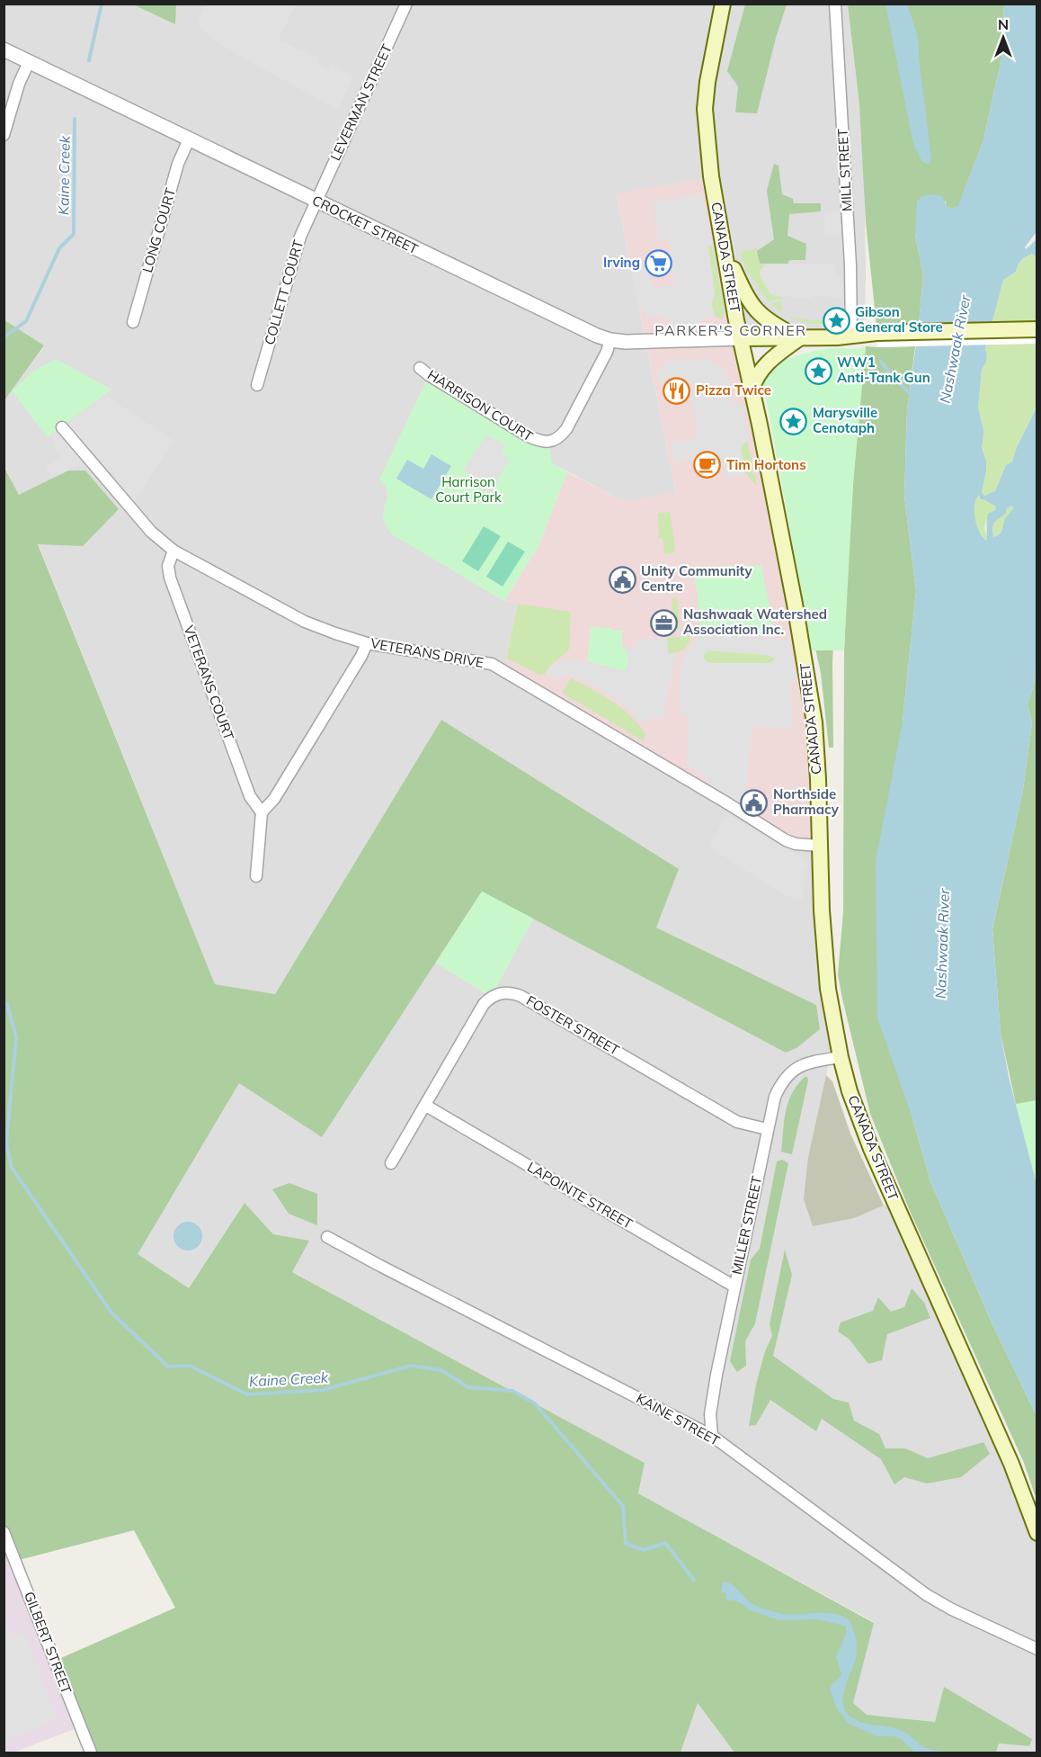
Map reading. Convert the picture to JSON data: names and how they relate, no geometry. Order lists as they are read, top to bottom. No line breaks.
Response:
{"streets":{"main road":["CANADA STREET"],"street":["LEVERMAN STREET","MILL STREET","CROCKET STREET","LONG COURT","COLLETT COURT","HARRISON COURT","VETERANS DRIVE","VETERANS COURT","FOSTER STREET","LAPOINTE STREET","MILLER STREET","KAINE STREET","GILBERT STREET"]},"crossings":[["LEVERMAN STREET","CROCKET STREET"],["LEVERMAN STREET","COLLETT COURT"],["CROCKET STREET","LONG COURT"],["CROCKET STREET","CANADA STREET"],["CROCKET STREET","COLLETT COURT"],["CROCKET STREET","HARRISON COURT"],["CANADA STREET","VETERANS DRIVE"],["CANADA STREET","MILLER STREET"],["VETERANS DRIVE","VETERANS COURT"],["FOSTER STREET","LAPOINTE STREET"],["FOSTER STREET","MILLER STREET"],["LAPOINTE STREET","MILLER STREET"],["MILLER STREET","KAINE STREET"]],"districts":["PARKER'S CORNER"],"water":["Kaine Creek","Nashwaak River"],"parks":["Harrison Court Park"],"places":{"supermarket":["Irving"],"place":["Gibson General Store","WW1 Anti-Tank Gun","Marysville Cenotaph"],"restaurant":["Pizza Twice"],"cafe":["Tim Hortons"],"public building":["Unity Community Centre","Northside Pharmacy"],"office":["Nashwaak Watershed Association Inc."]},"north":"top"}
